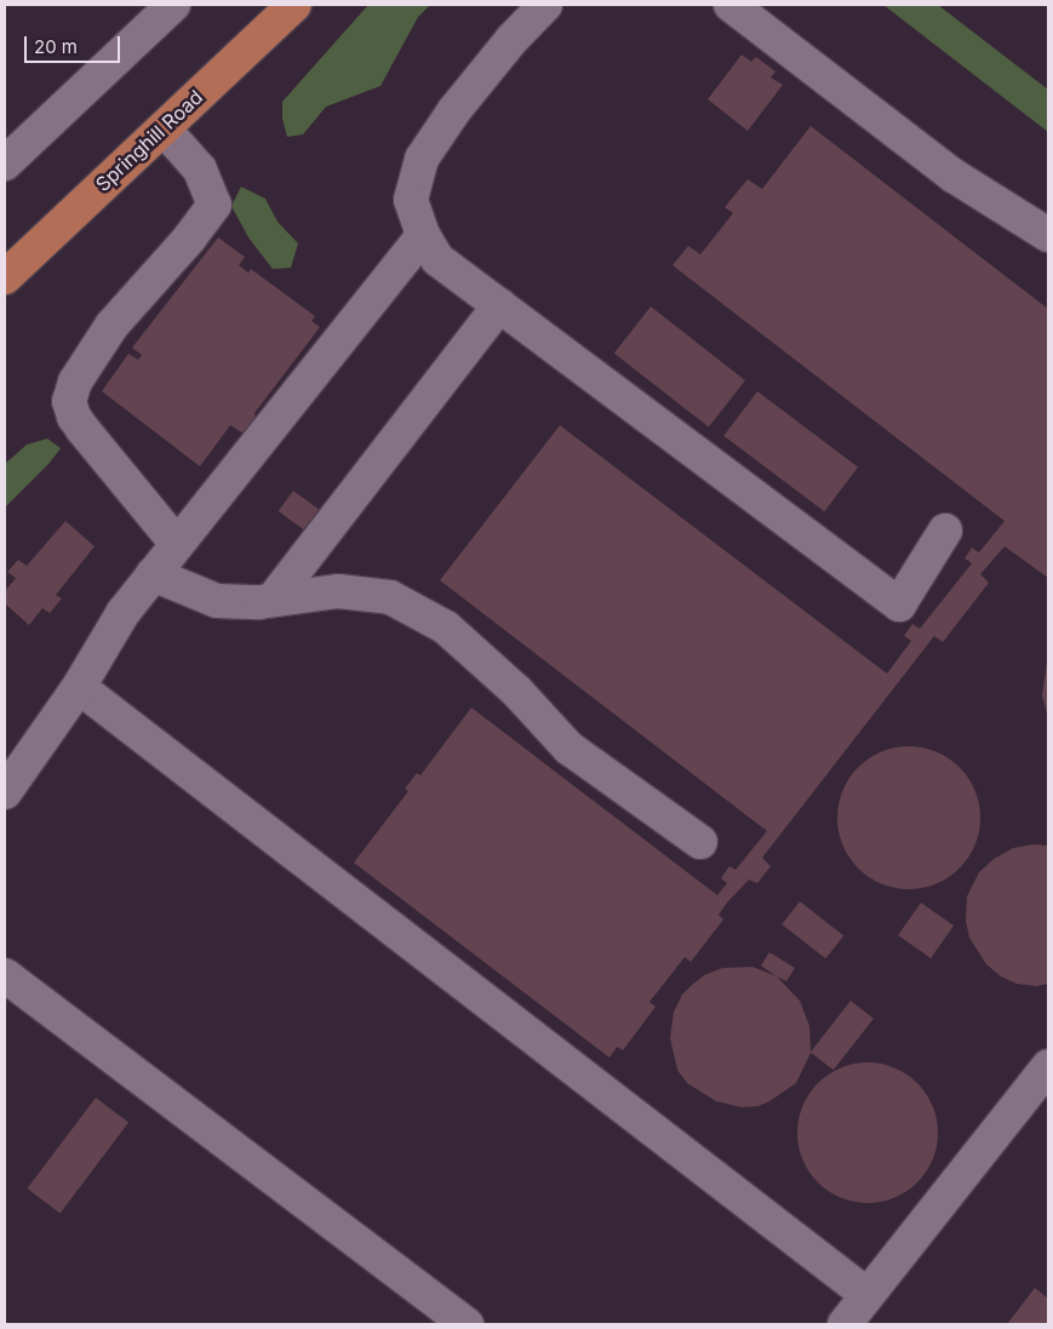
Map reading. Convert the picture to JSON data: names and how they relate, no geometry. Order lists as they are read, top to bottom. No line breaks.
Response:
{"streets":{"main road":["Springhill Road"]},"scale_bar":"20 m"}
